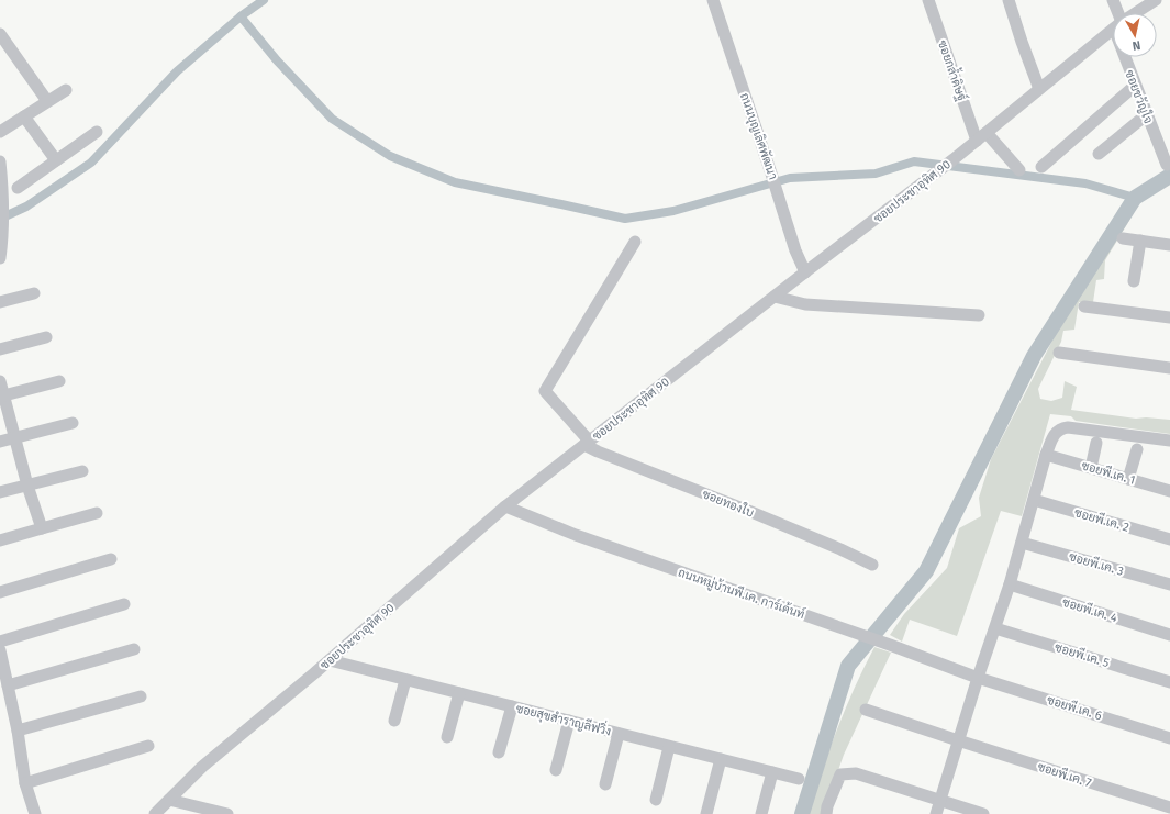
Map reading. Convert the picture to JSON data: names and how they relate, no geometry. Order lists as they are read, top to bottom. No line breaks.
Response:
{"streets":{"street":["ซอยกล้ำดิษฐ์","ซอยขวัญใจ","ถนนบุญเลิศพัฒนา","ซอยประชาอุทิศ 90","ซอยพี.เค. 1","ซอยทองใบ","ซอยพี.เค. 2","ซอยพี.เค. 3","ถนนหมู่บ้านพี.เค. การ์เด้นท์","ซอยพี.เค. 4","ซอยพี.เค. 5","ซอยพี.เค. 6","ซอยสุขสำราญลีฟวิ่ง","ซอยพี.เค. 7"]},"crossings":[["ซอยกล้ำดิษฐ์","ซอยประชาอุทิศ 90"],["ถนนบุญเลิศพัฒนา","ซอยประชาอุทิศ 90"],["ซอยประชาอุทิศ 90","ซอยทองใบ"],["ซอยประชาอุทิศ 90","ถนนหมู่บ้านพี.เค. การ์เด้นท์"],["ซอยประชาอุทิศ 90","ซอยสุขสำราญลีฟวิ่ง"],["ถนนหมู่บ้านพี.เค. การ์เด้นท์","ซอยพี.เค. 6"]],"north":"bottom"}
